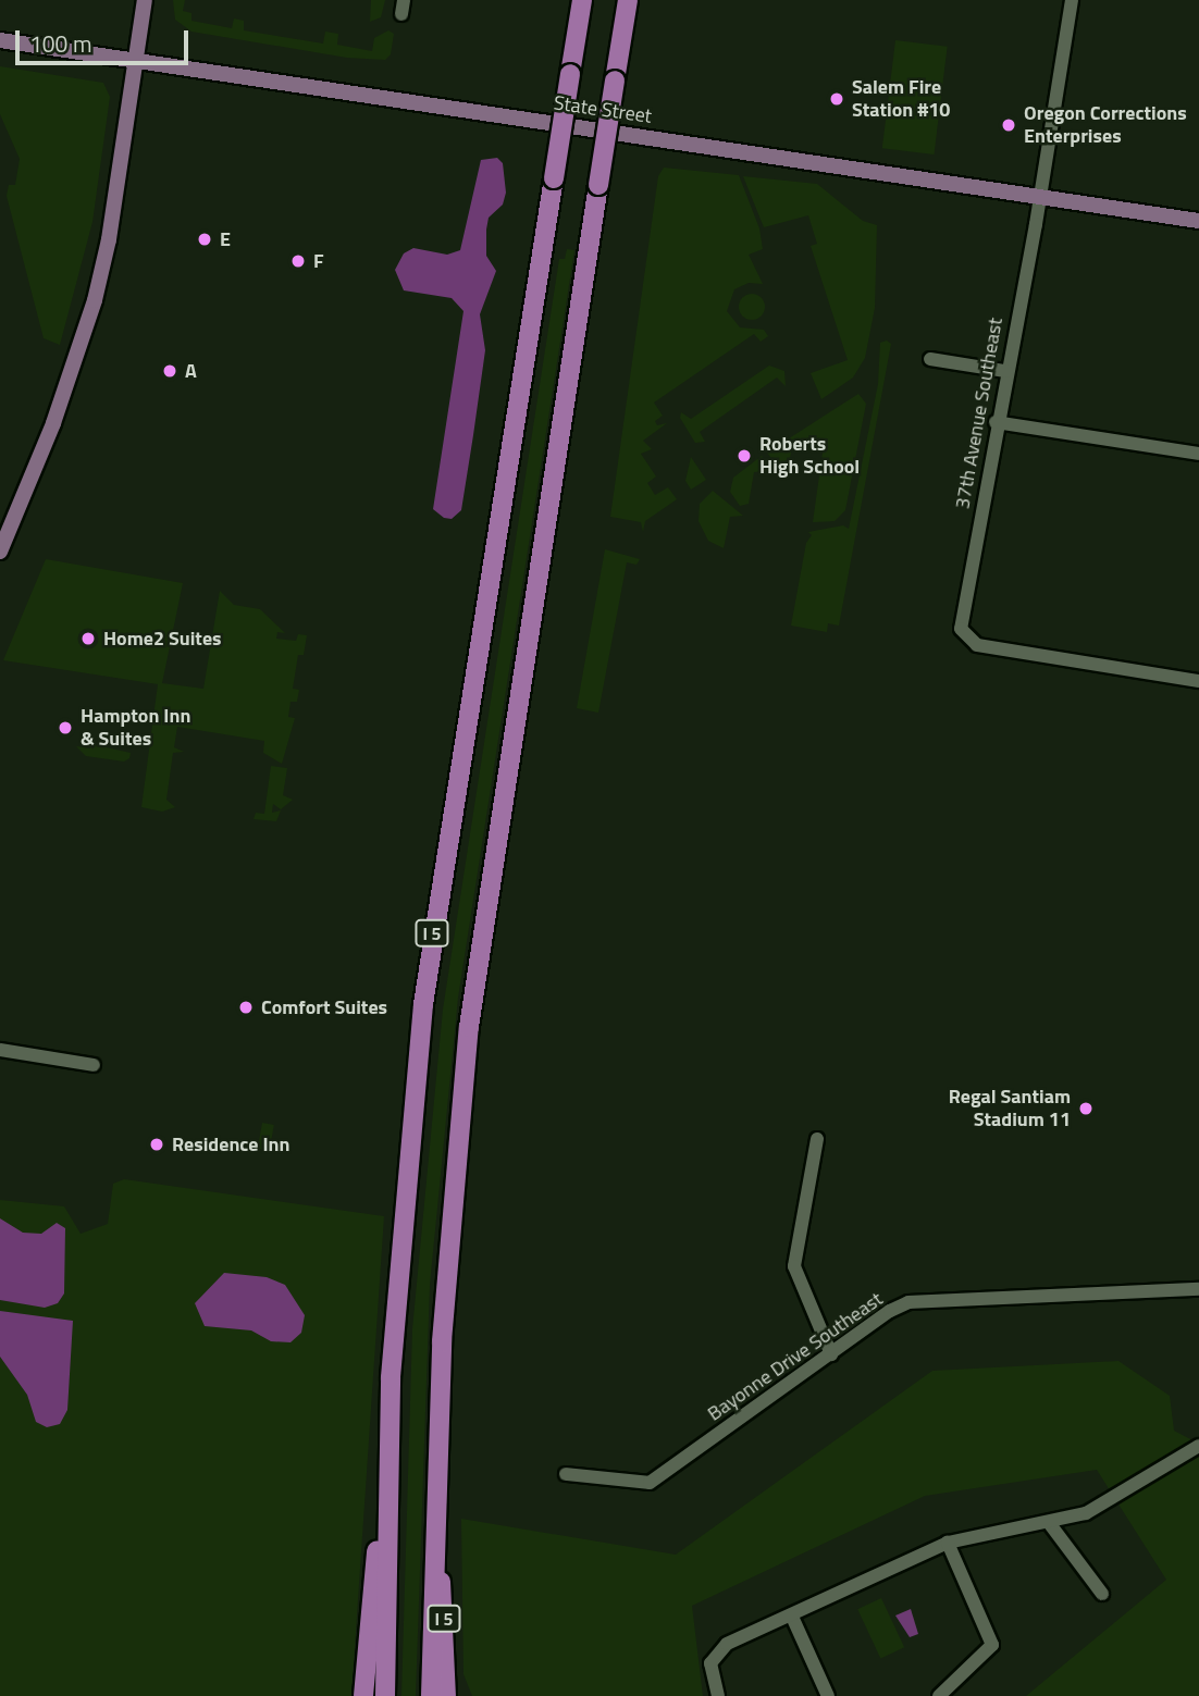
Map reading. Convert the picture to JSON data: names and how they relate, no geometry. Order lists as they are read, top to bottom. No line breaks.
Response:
{"streets":{"highway":["I 5"],"main road":["State Street"],"street":["37th Avenue Southeast","Bayonne Drive Southeast"]},"crossings":[["State Street","37th Avenue Southeast"]],"places":["Salem Fire Station #10","Oregon Corrections Enterprises","E","F","A","Roberts High School","Home2 Suites","Hampton Inn & Suites","Comfort Suites","Regal Santiam Stadium 11","Residence Inn"],"scale_bar":"100 m"}
